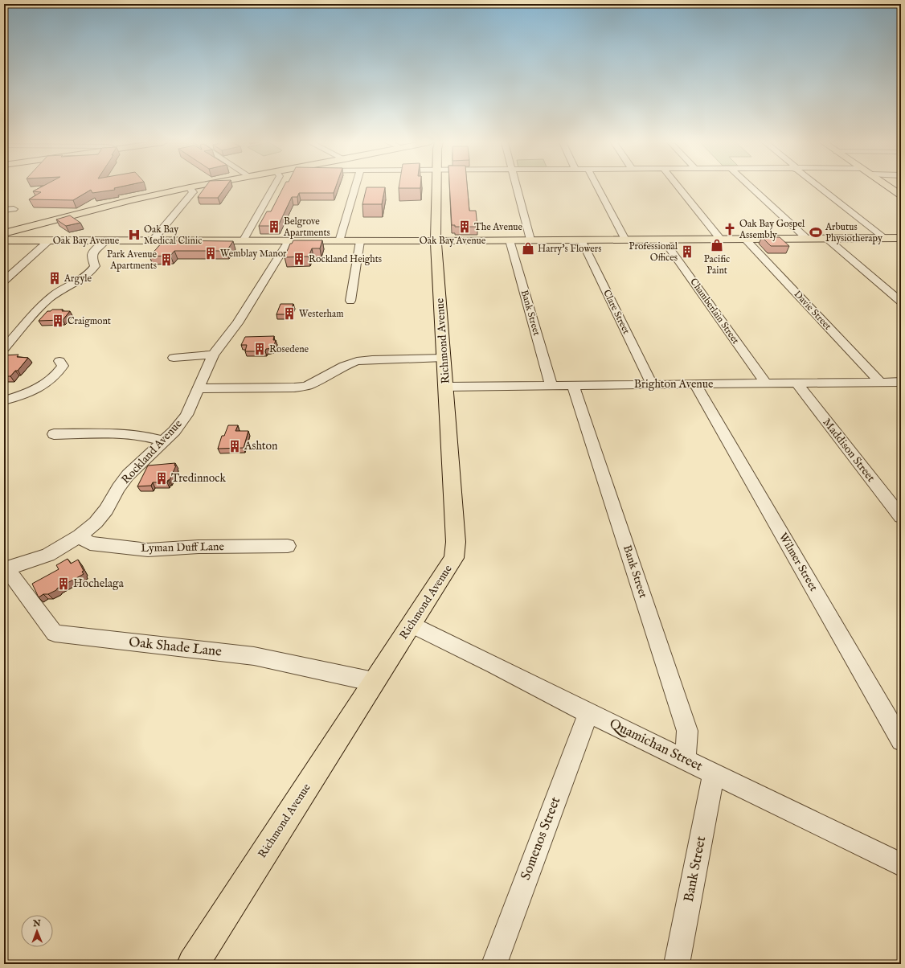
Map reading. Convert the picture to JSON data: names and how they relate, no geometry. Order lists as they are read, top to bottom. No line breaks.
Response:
{"streets":{"main road":["Oak Bay Avenue","Richmond Avenue"],"street":["Davie Street","Chamberlain Street","Clare Street","Bank Street","Brighton Avenue","Maddison Street","Rockland Avenue","Lyman Duff Lane","Wilmer Street","Oak Shade Lane","Quamichan Street","Somenos Street"]},"crossings":[["Oak Bay Avenue","Davie Street"],["Oak Bay Avenue","Chamberlain Street"],["Oak Bay Avenue","Clare Street"],["Oak Bay Avenue","Bank Street"],["Oak Bay Avenue","Richmond Avenue"],["Oak Bay Avenue","Rockland Avenue"],["Davie Street","Brighton Avenue"],["Chamberlain Street","Brighton Avenue"],["Clare Street","Brighton Avenue"],["Bank Street","Brighton Avenue"],["Bank Street","Quamichan Street"],["Richmond Avenue","Brighton Avenue"],["Richmond Avenue","Oak Shade Lane"],["Richmond Avenue","Quamichan Street"],["Brighton Avenue","Maddison Street"],["Brighton Avenue","Wilmer Street"],["Rockland Avenue","Lyman Duff Lane"],["Rockland Avenue","Oak Shade Lane"],["Quamichan Street","Somenos Street"]],"places":{"building":["Belgrove Apartments","The Avenue","Professional Offices","Wemblay Manor","Rockland Heights","Park Avenue Apartments","Argyle","Westerham","Craigmont","Rosedene","Ashton","Tredinnock","Hochelaga"],"church":["Oak Bay Gospel Assembly"],"sports":["Arbutus Physiotherapy"],"hospital":["Oak Bay Medical Clinic"],"shop":["Pacific Paint","Harry's Flowers"]},"north":"top"}
